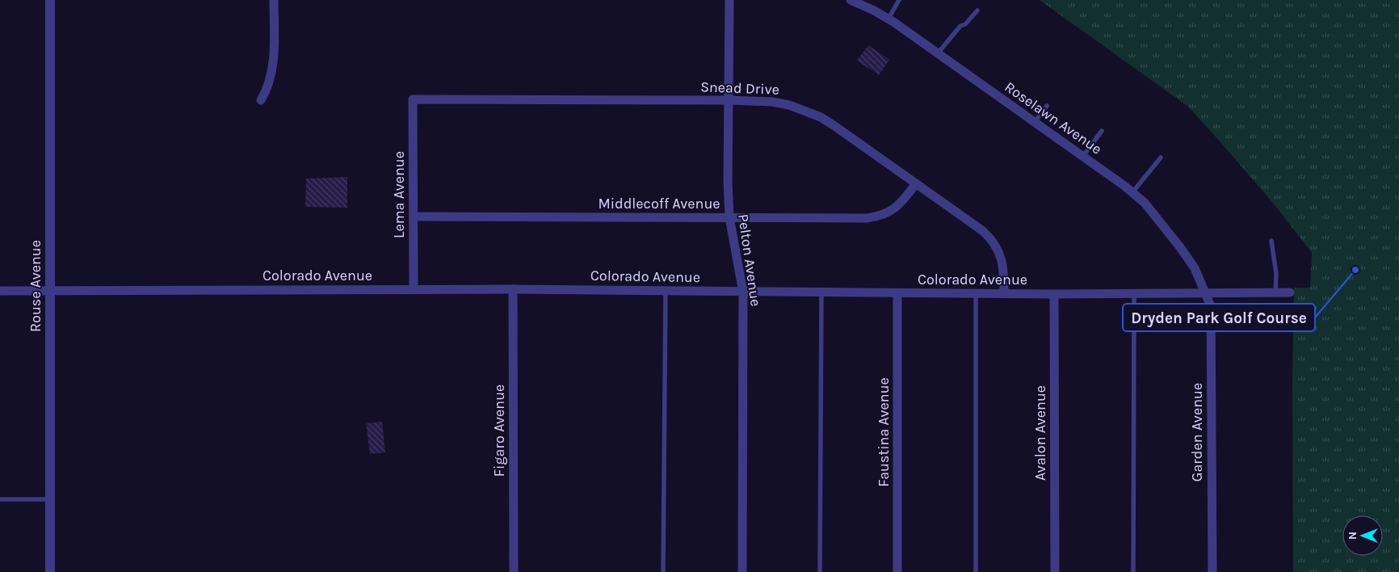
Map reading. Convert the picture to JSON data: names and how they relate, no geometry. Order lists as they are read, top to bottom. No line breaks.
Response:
{"streets":{"street":["Snead Drive","Roselawn Avenue","Lema Avenue","Middlecoff Avenue","Pelton Avenue","Colorado Avenue","Rouse Avenue","Figaro Avenue","Faustina Avenue","Garden Avenue","Avalon Avenue"]},"crossings":[["Snead Drive","Lema Avenue"],["Snead Drive","Middlecoff Avenue"],["Snead Drive","Pelton Avenue"],["Snead Drive","Colorado Avenue"],["Roselawn Avenue","Colorado Avenue"],["Roselawn Avenue","Garden Avenue"],["Lema Avenue","Middlecoff Avenue"],["Lema Avenue","Colorado Avenue"],["Middlecoff Avenue","Pelton Avenue"],["Pelton Avenue","Colorado Avenue"],["Colorado Avenue","Rouse Avenue"],["Colorado Avenue","Figaro Avenue"],["Colorado Avenue","Faustina Avenue"],["Colorado Avenue","Garden Avenue"],["Colorado Avenue","Avalon Avenue"]],"places":["Dryden Park Golf Course"],"north":"left"}
